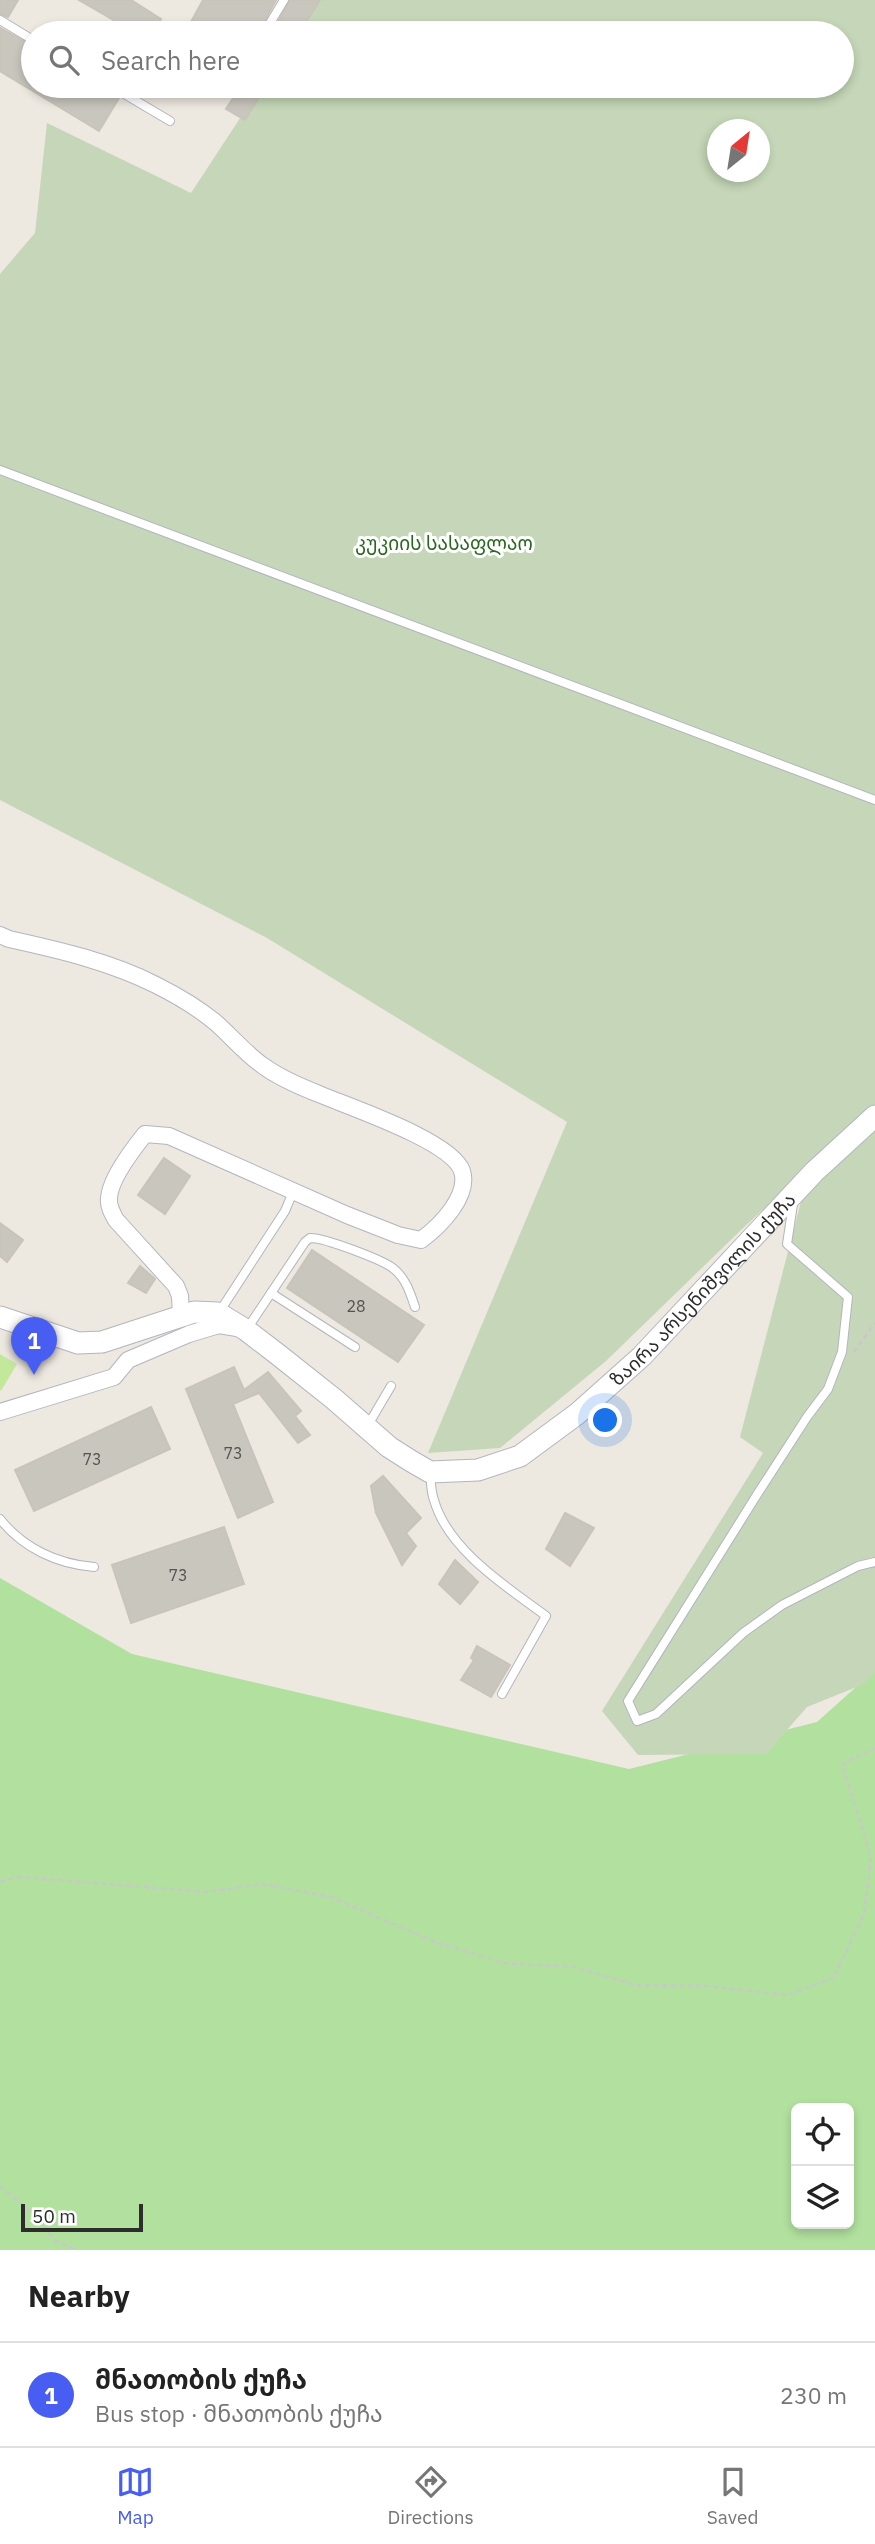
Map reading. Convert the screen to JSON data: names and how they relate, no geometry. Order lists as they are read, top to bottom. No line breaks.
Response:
{"streets":{"street":["ზაირა არსენიშვილის ქუჩა"]},"parks":["კუკიის სასაფლაო"],"house_numbers":["28","73","73","73"],"scale_bar":"50 m","north":"top right","page":{"search":"Search here","pins":"1","scale":"50 m","heading":"Nearby","list":[{"mark":"1","name":"მნათობის ქუჩა","note":"Bus stop · მნათობის ქუჩა","value":"230 m"}],"nav":["Map","Directions","Saved"]}}
